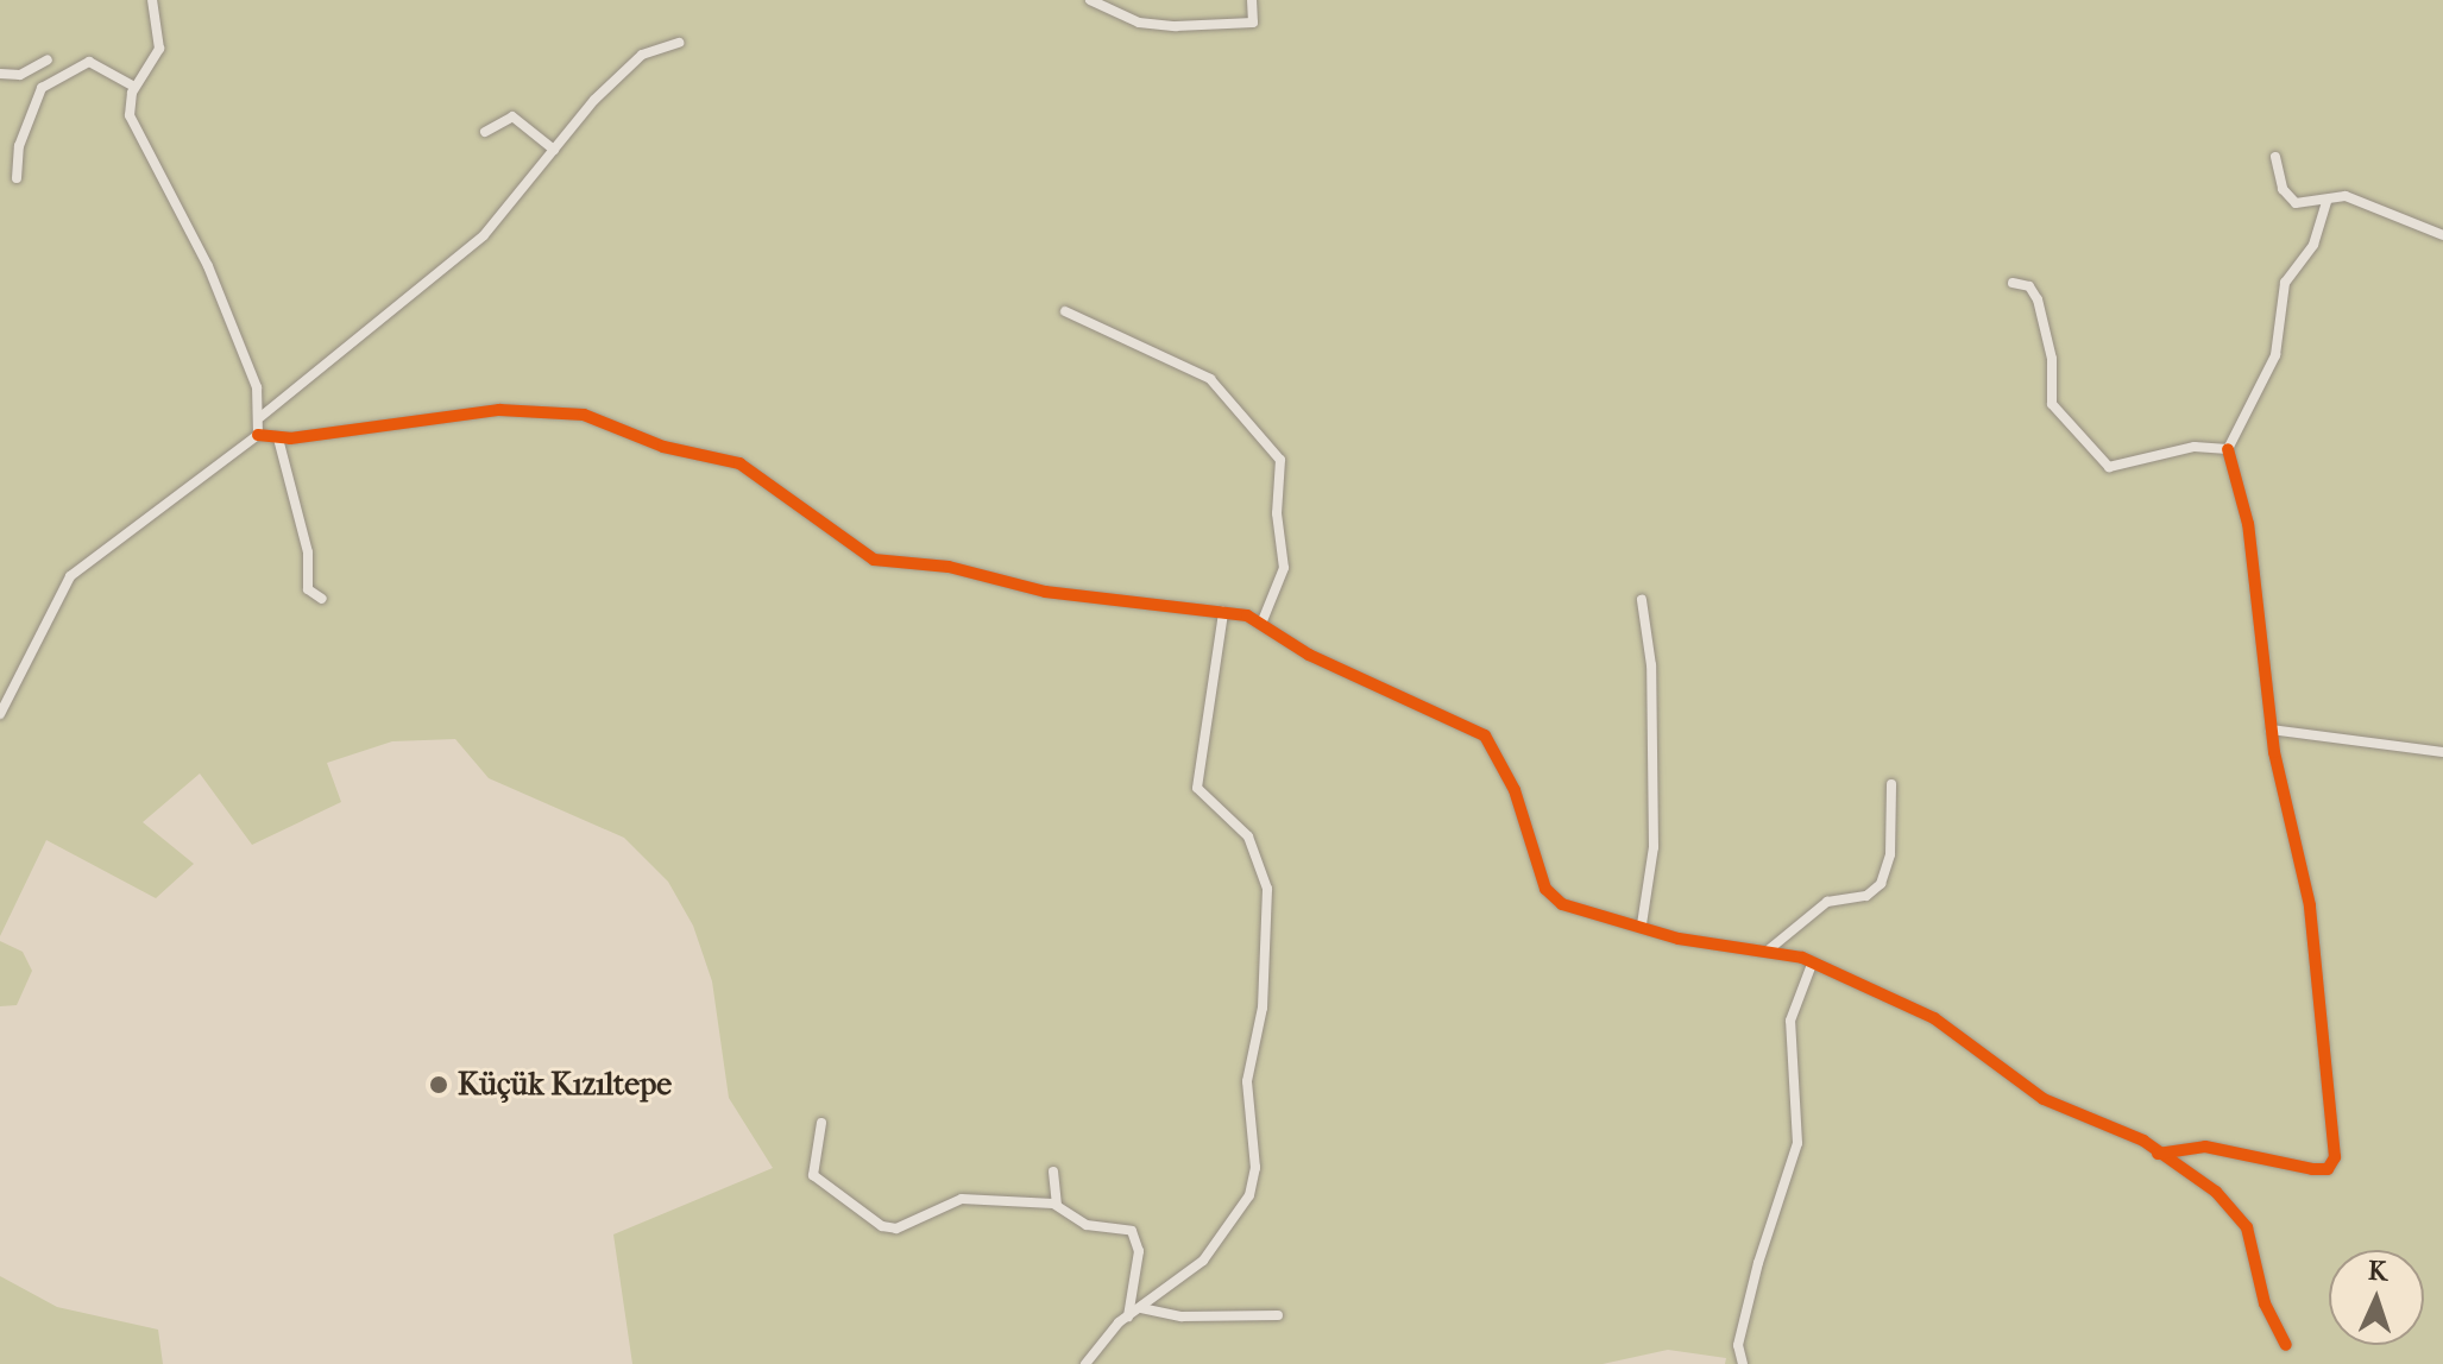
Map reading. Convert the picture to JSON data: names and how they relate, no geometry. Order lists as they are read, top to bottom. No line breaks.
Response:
{"places":["Küçük Kızıltepe"],"north":"top"}
